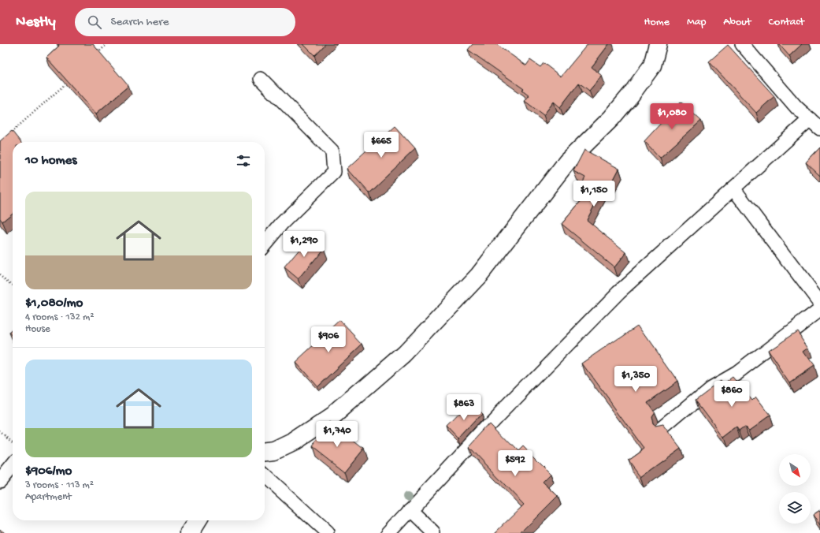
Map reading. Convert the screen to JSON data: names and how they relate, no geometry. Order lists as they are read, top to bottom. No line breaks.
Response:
{"north":"bottom right","page":{"header":"Nestly","search":"Search here","nav":["Home","Map","About","Contact"],"price":["$1,080","$665","$1,150","$1,290","$906","$1,350","$860","$863","$1,740","$592"],"heading":"10 homes","list":[{"name":"$1,080/mo","note":"4 rooms · 132 m² · House"},{"name":"$906/mo","note":"3 rooms · 113 m² · Apartment"}]}}
